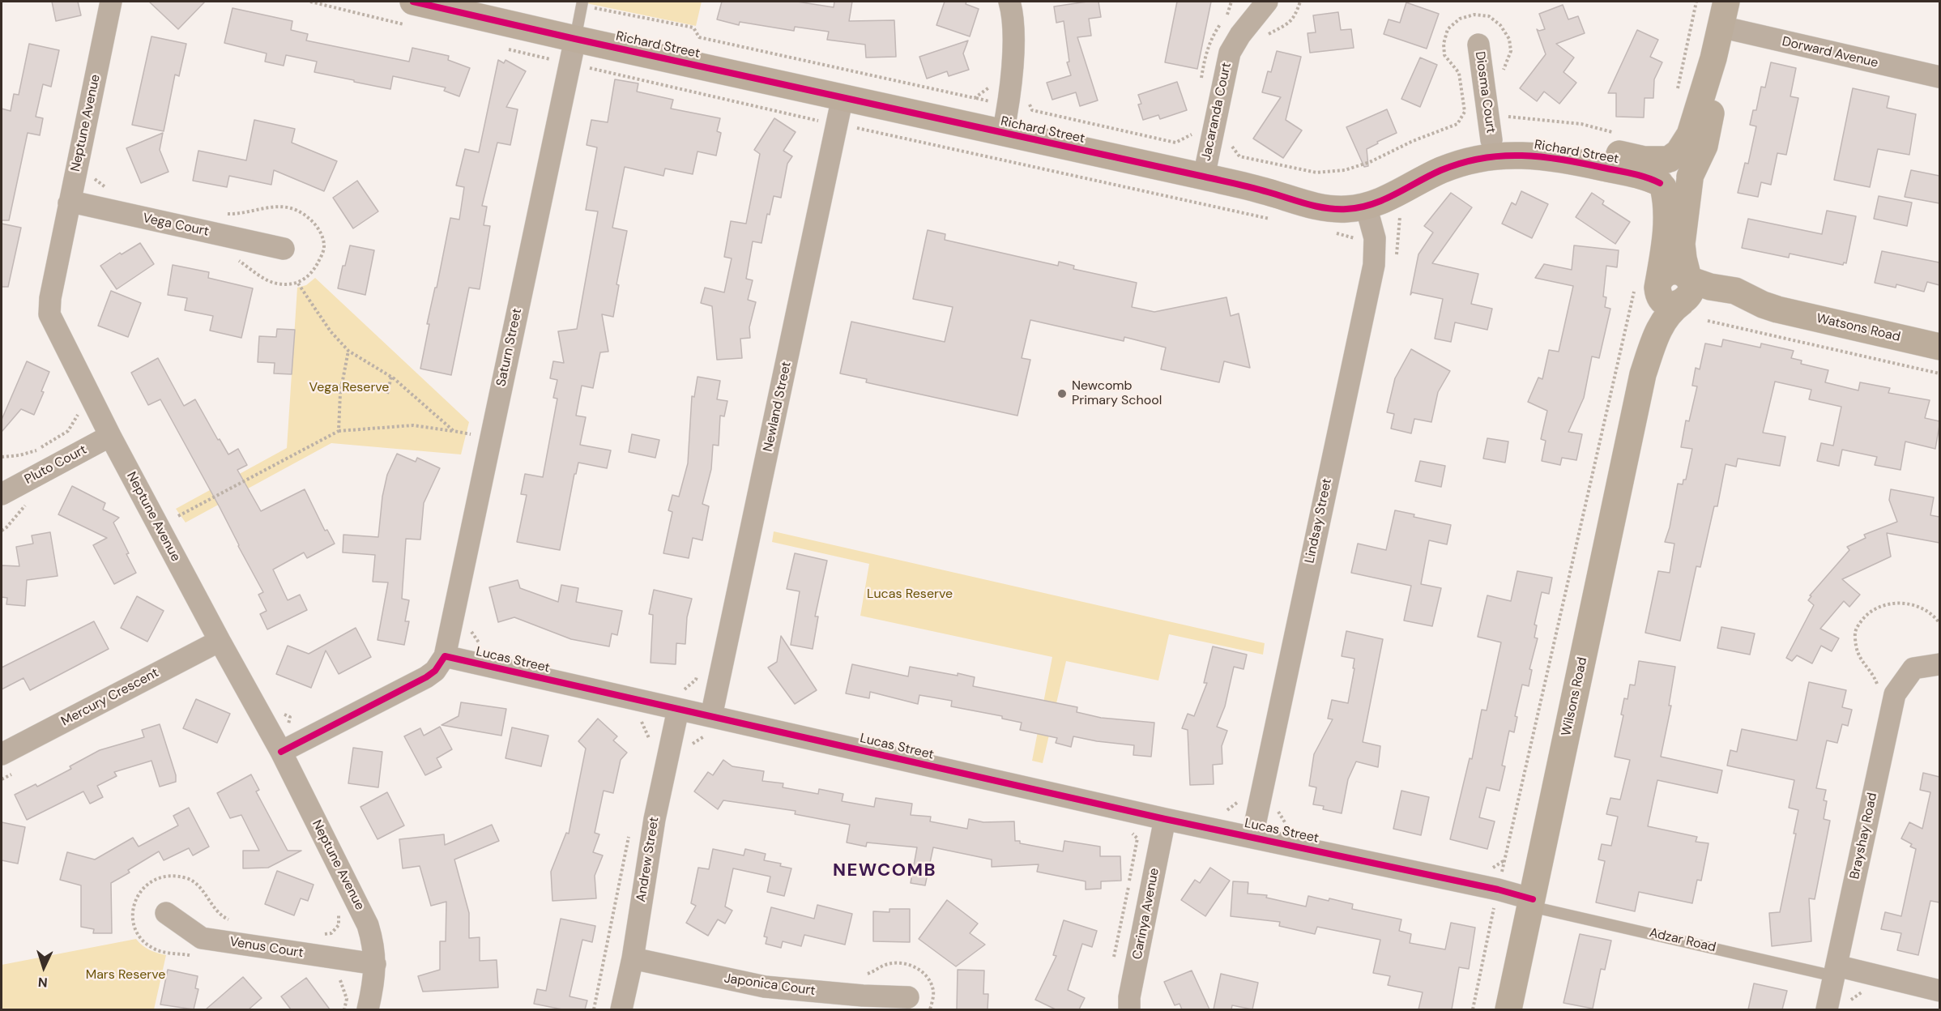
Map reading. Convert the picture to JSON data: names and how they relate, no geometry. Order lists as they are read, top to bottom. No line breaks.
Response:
{"streets":{"street":["Richard Street","Dorward Avenue","Diosma Court","Jacaranda Court","Neptune Avenue","Vega Court","Watsons Road","Saturn Street","Newland Street","Pluto Court","Lindsay Street","Lucas Street","Wilsons Road","Mercury Crescent","Brayshay Road","Andrew Street","Carinya Avenue","Adzar Road","Venus Court","Japonica Court"]},"crossings":[["Richard Street","Diosma Court"],["Richard Street","Jacaranda Court"],["Richard Street","Saturn Street"],["Richard Street","Newland Street"],["Richard Street","Lindsay Street"],["Richard Street","Wilsons Road"],["Neptune Avenue","Vega Court"],["Neptune Avenue","Pluto Court"],["Neptune Avenue","Mercury Crescent"],["Neptune Avenue","Venus Court"],["Watsons Road","Wilsons Road"],["Saturn Street","Lucas Street"],["Newland Street","Lucas Street"],["Lindsay Street","Lucas Street"],["Lucas Street","Wilsons Road"],["Lucas Street","Andrew Street"],["Lucas Street","Carinya Avenue"],["Lucas Street","Adzar Road"],["Wilsons Road","Adzar Road"],["Brayshay Road","Adzar Road"],["Andrew Street","Japonica Court"]],"districts":["NEWCOMB"],"parks":["Vega Reserve","Lucas Reserve","Mars Reserve"],"places":["Newcomb Primary School"],"north":"bottom"}
